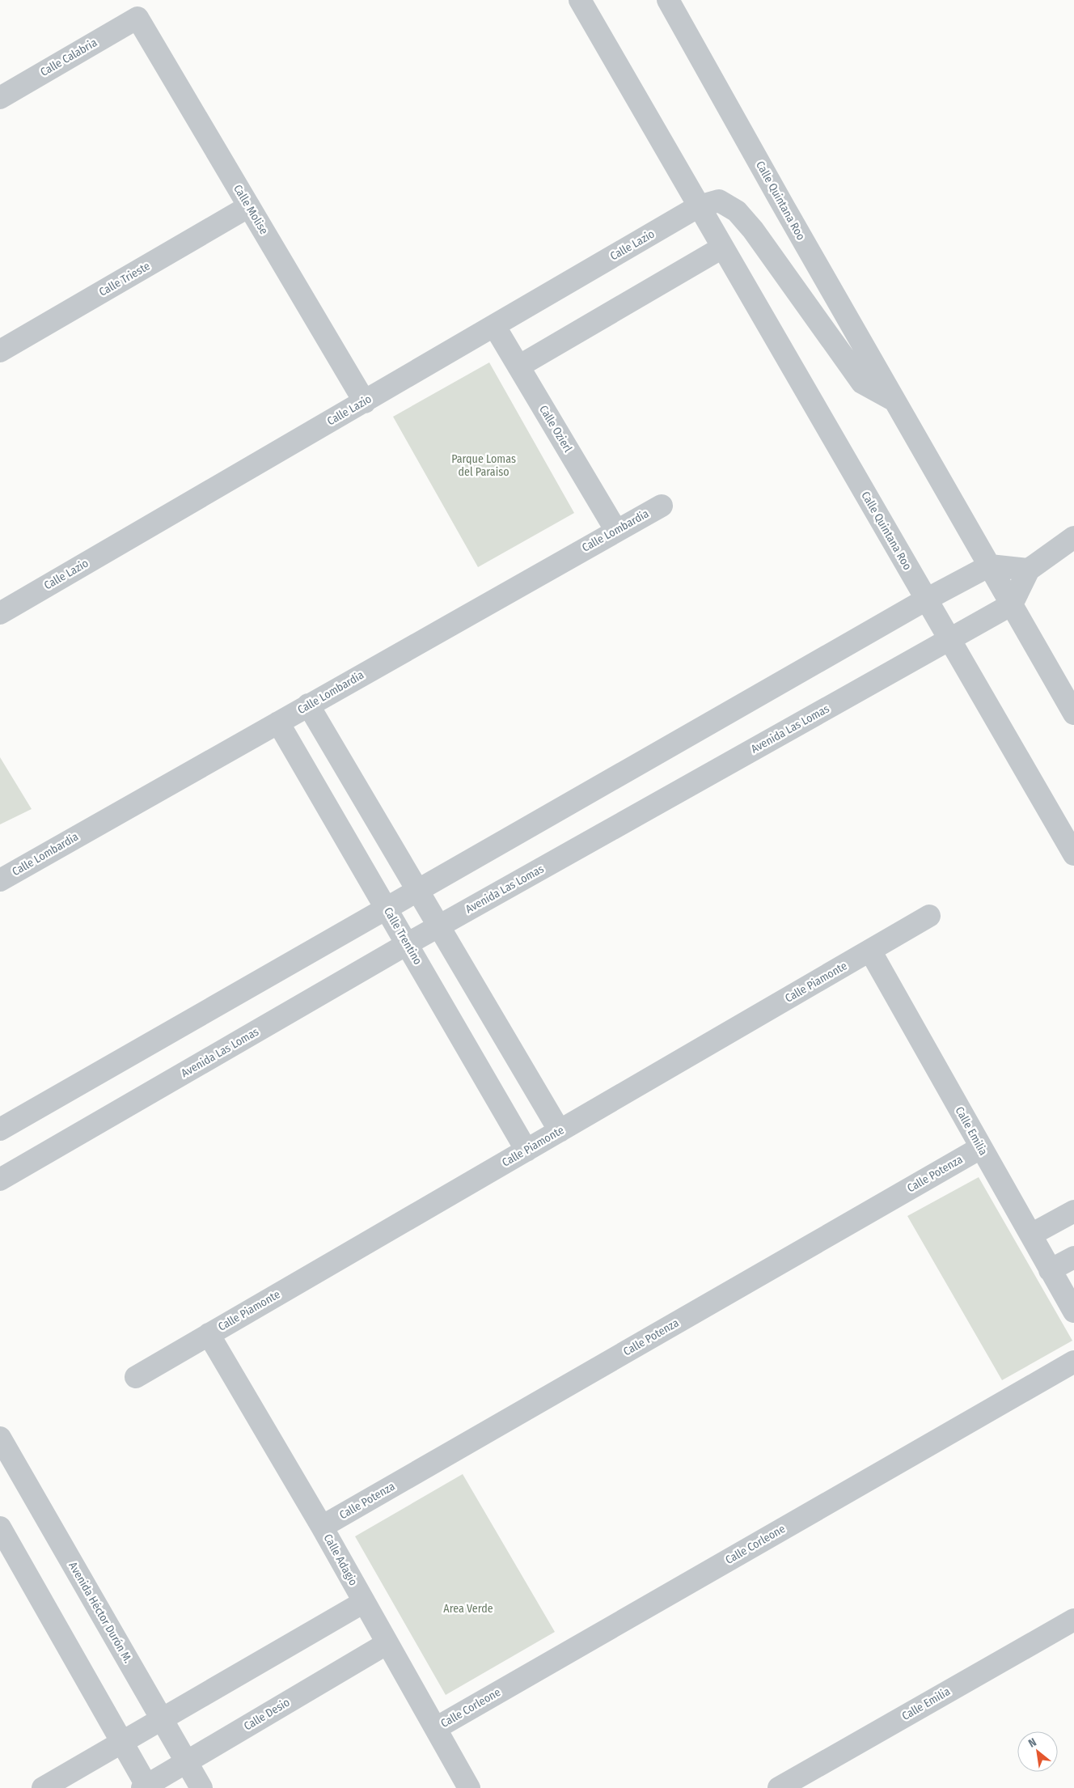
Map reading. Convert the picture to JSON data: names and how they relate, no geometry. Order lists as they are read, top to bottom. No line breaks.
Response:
{"streets":{"street":["Calle Calabria","Calle Quintana Roo","Calle Molise","Calle Lazio","Calle Trieste","Calle Ozierl","Calle Lombardia","Avenida Las Lomas","Calle Trentino","Calle Piamonte","Calle Emilia","Calle Potenza","Calle Corleone","Calle Adagio","Avenida Héctor Durón M.","Calle Desio"]},"crossings":[["Calle Calabria","Calle Molise"],["Calle Quintana Roo","Calle Lazio"],["Calle Quintana Roo","Avenida Las Lomas"],["Calle Molise","Calle Lazio"],["Calle Molise","Calle Trieste"],["Calle Lazio","Calle Ozierl"],["Calle Ozierl","Calle Lombardia"],["Calle Lombardia","Calle Trentino"],["Avenida Las Lomas","Calle Trentino"],["Calle Trentino","Calle Piamonte"],["Calle Piamonte","Calle Emilia"],["Calle Piamonte","Calle Adagio"],["Calle Emilia","Calle Potenza"],["Calle Potenza","Calle Adagio"],["Calle Corleone","Calle Adagio"],["Calle Adagio","Calle Desio"],["Avenida Héctor Durón M.","Calle Desio"]],"parks":["Parque Lomas del Paraiso","Area Verde"],"north":"top left"}
